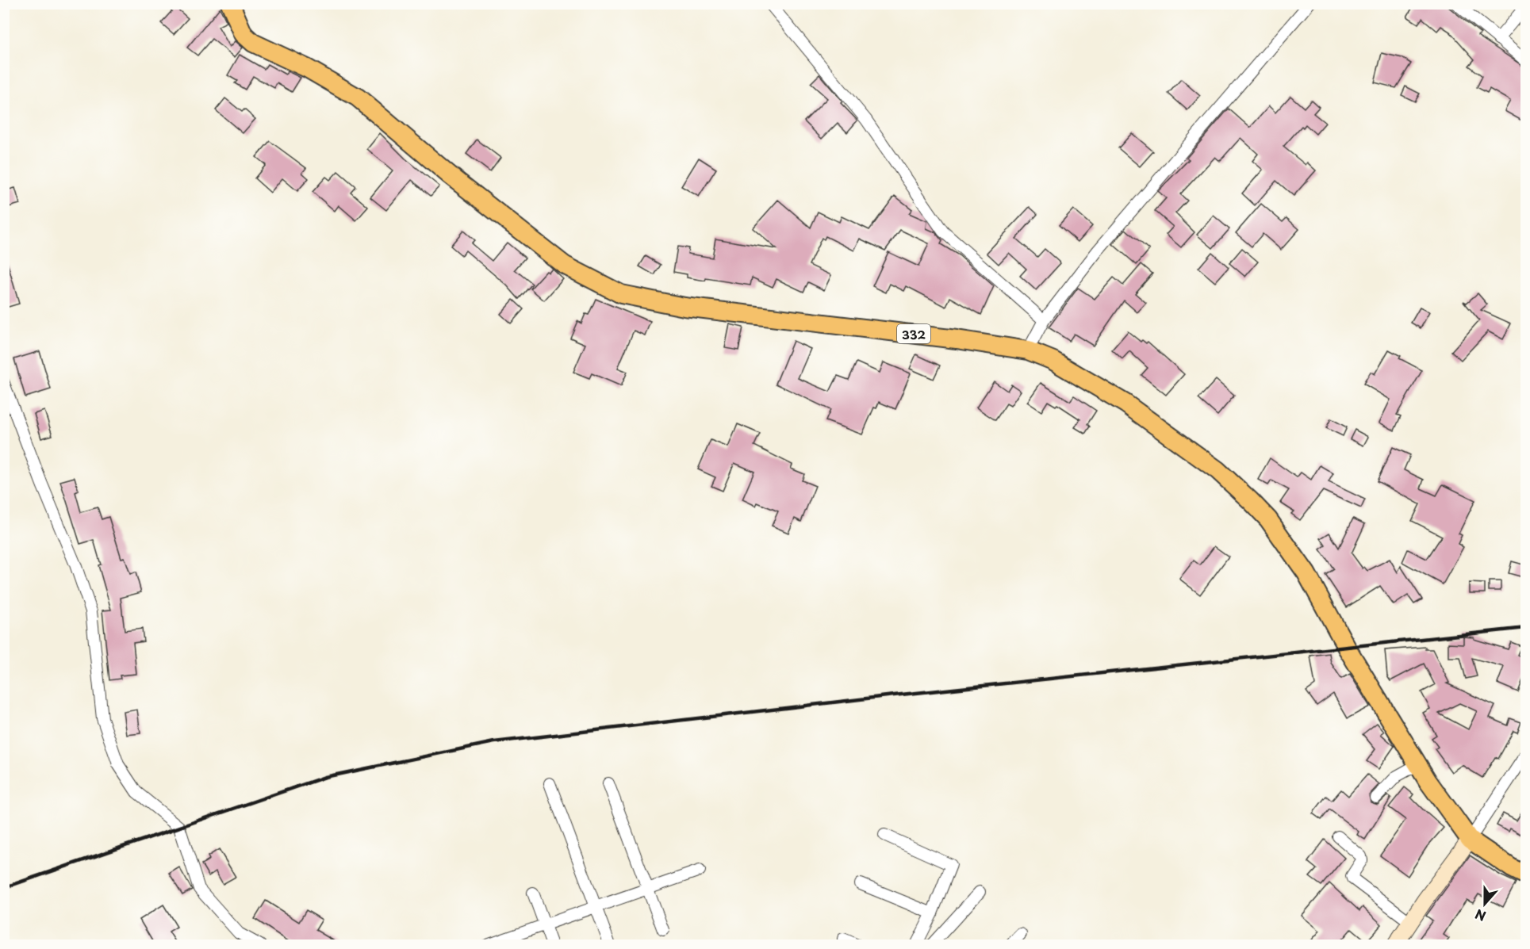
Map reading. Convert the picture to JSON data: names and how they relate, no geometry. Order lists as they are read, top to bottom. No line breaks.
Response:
{"streets":{"main road":["332"]},"north":"bottom"}
